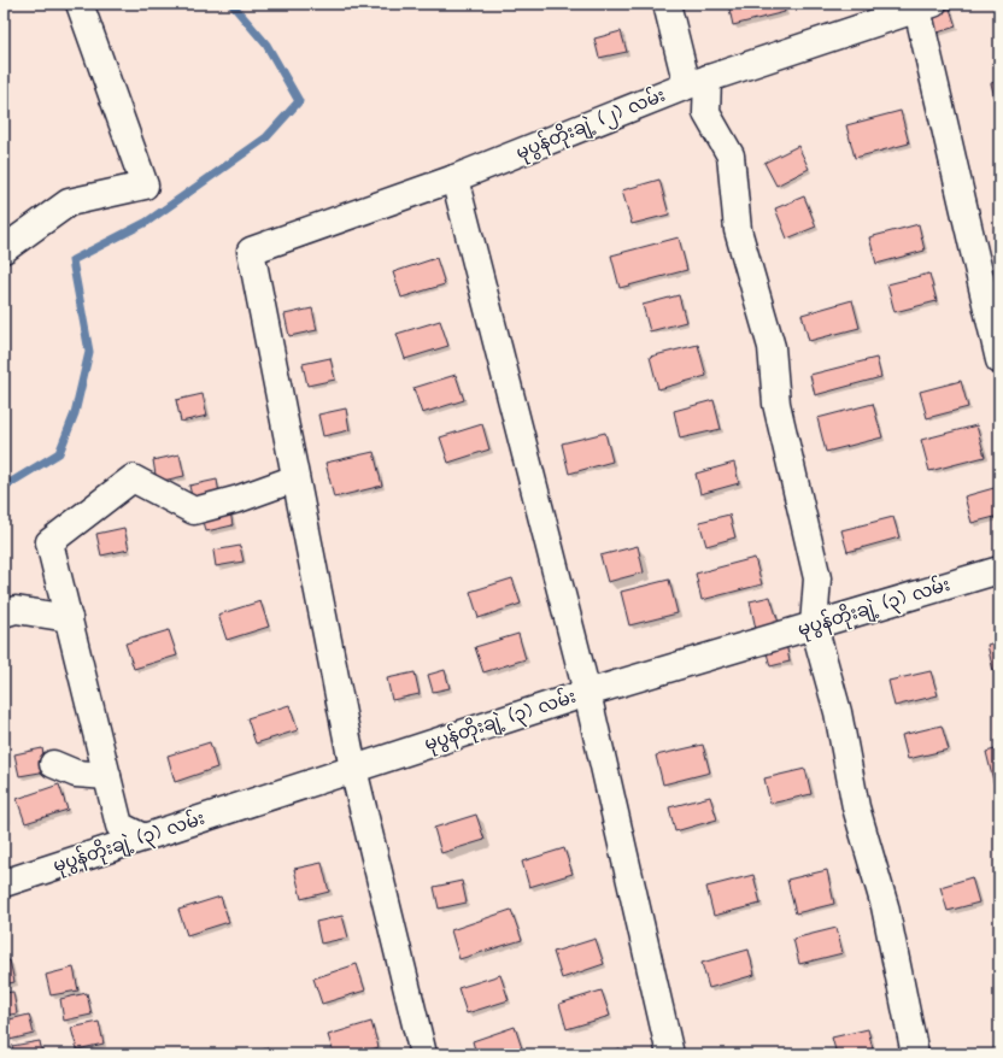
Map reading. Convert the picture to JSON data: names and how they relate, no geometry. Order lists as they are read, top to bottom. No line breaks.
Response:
{"streets":{"street":["မုပွန်တိုးချဲ့ (၂) လမ်း","မုပွန်တိုးချဲ့ (၃) လမ်း"]}}
